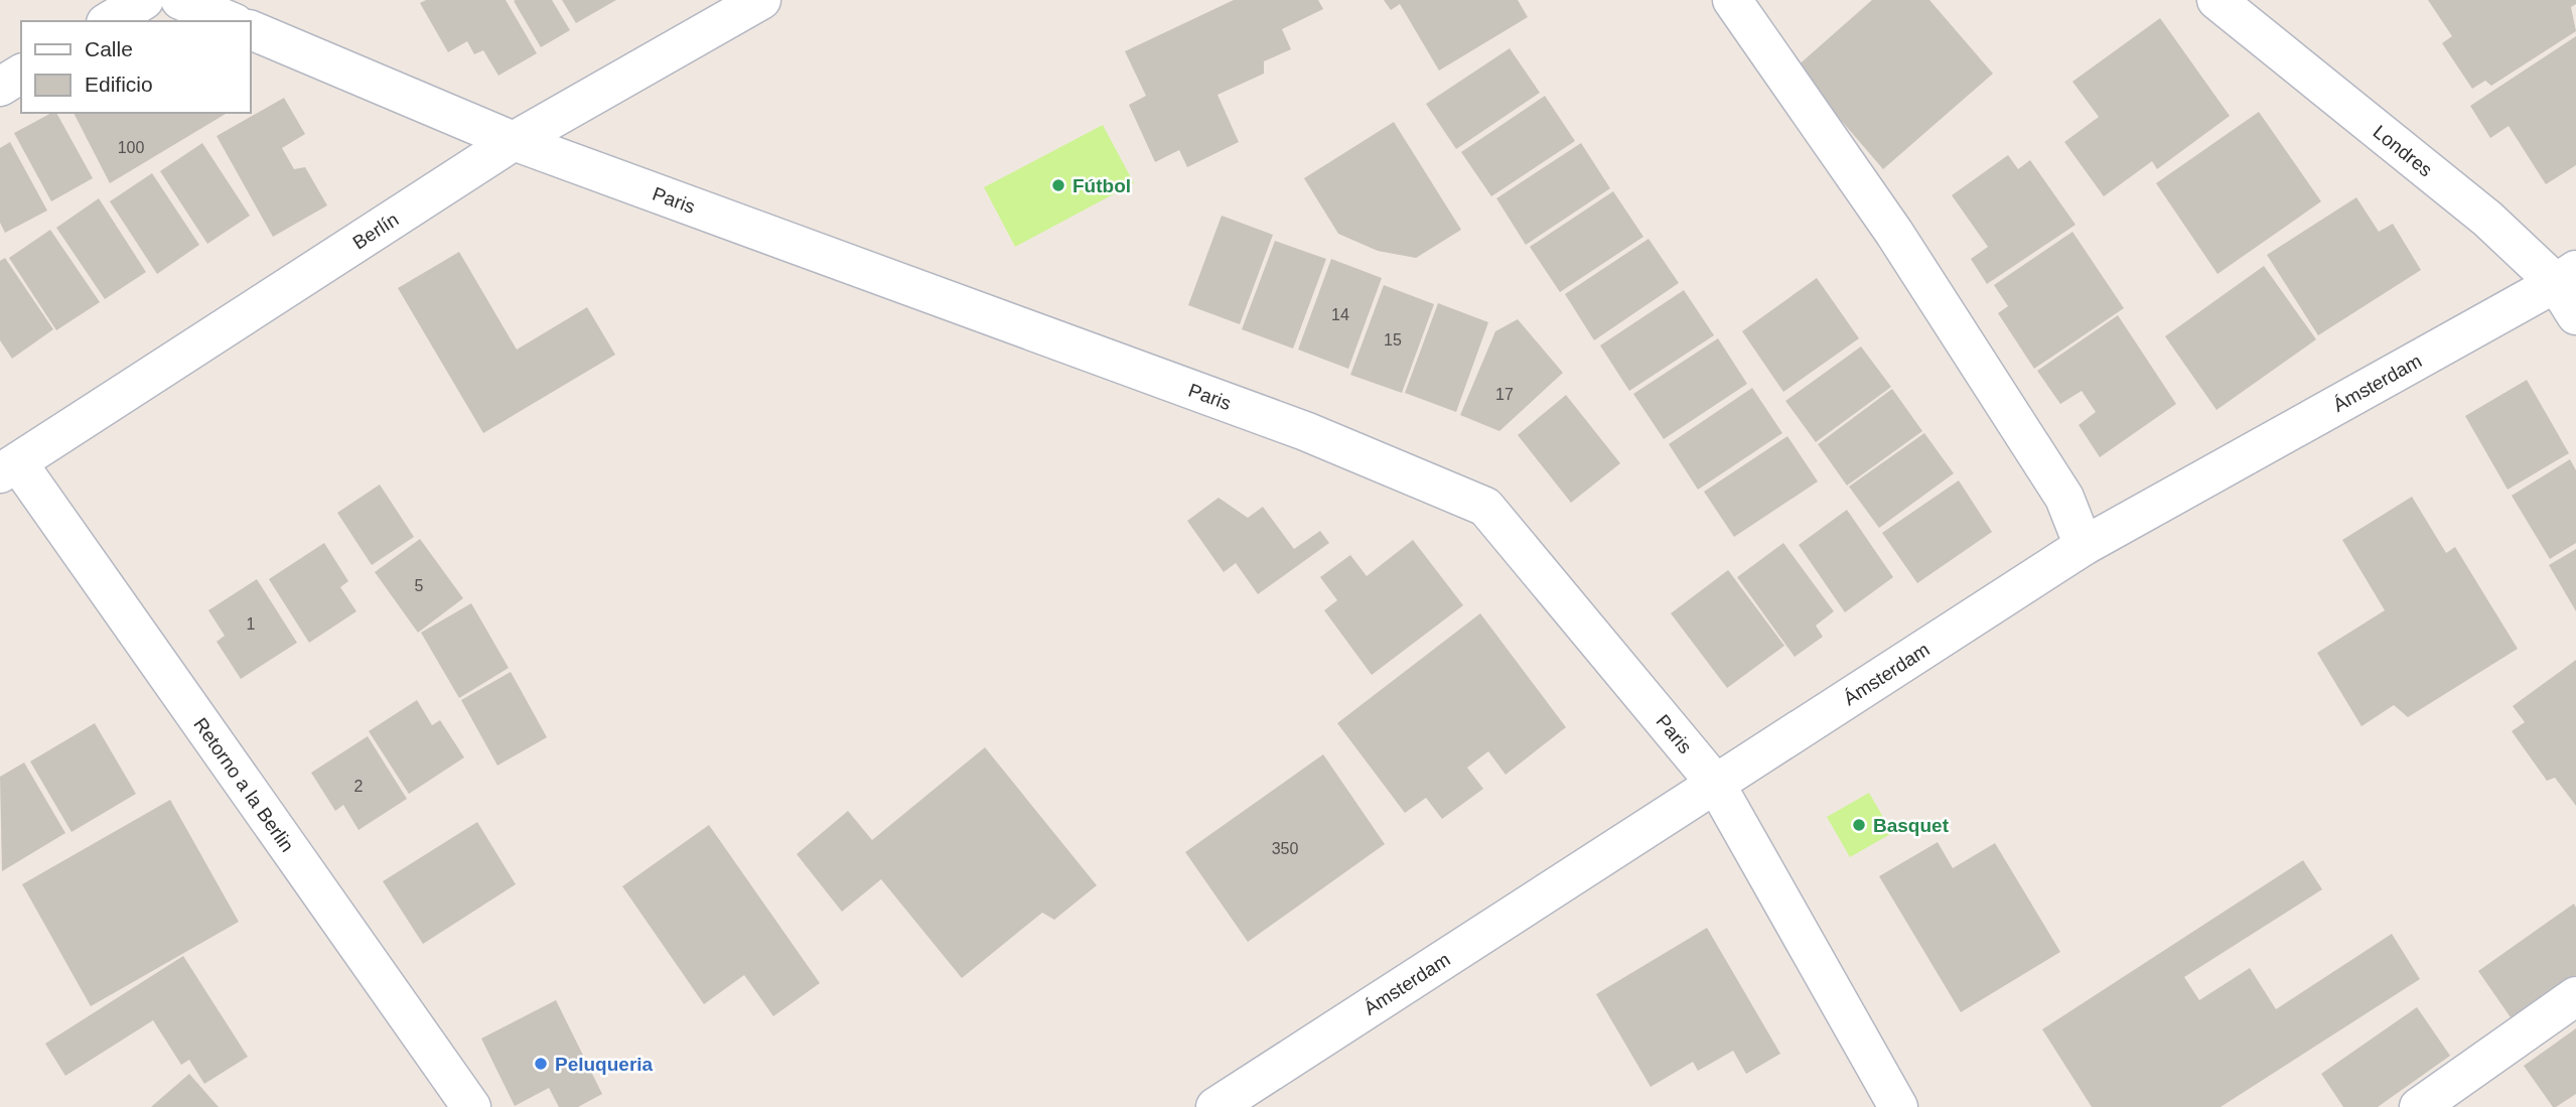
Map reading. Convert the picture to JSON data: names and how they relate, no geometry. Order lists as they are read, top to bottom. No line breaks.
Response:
{"streets":{"street":["Londres","Paris","Berlín","Ámsterdam","Retorno a la Berlin"]},"crossings":[["Londres","Ámsterdam"],["Paris","Berlín"],["Paris","Ámsterdam"],["Berlín","Retorno a la Berlin"]],"places":["Fútbol","Basquet","Peluqueria"],"house_numbers":["100","14","15","17","5","1","2","350"],"legend":["Calle","Edificio"]}
